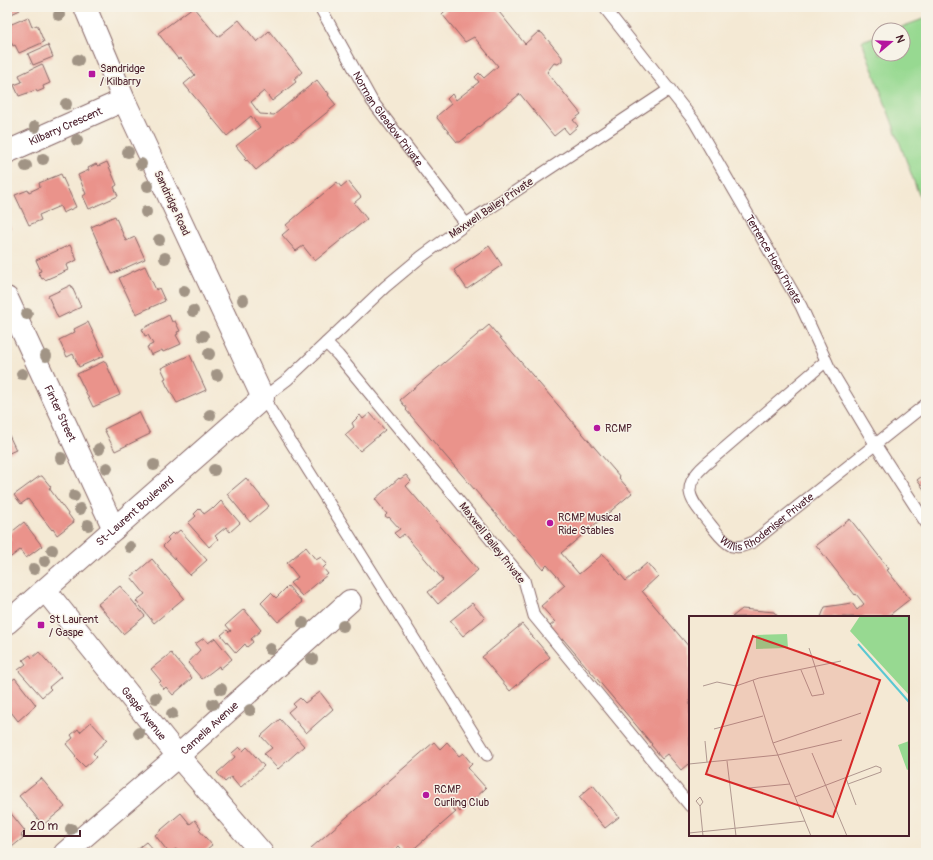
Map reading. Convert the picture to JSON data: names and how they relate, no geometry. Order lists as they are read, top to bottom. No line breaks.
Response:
{"streets":{"street":["Kilbarry Crescent","Sandridge Road","Finter Street","St-Laurent Boulevard","Gaspé Avenue","Camelia Avenue"],"lane":["Norman Gleadow Private","Maxwell Bailey Private","Terrence Hoey Private","Willis Rhodeniser Private"]},"crossings":[["Norman Gleadow Private","Maxwell Bailey Private"],["Kilbarry Crescent","Sandridge Road"],["Sandridge Road","Maxwell Bailey Private"],["Sandridge Road","St-Laurent Boulevard"],["Maxwell Bailey Private","Terrence Hoey Private"],["Maxwell Bailey Private","St-Laurent Boulevard"],["Terrence Hoey Private","Willis Rhodeniser Private"],["Finter Street","St-Laurent Boulevard"],["St-Laurent Boulevard","Gaspé Avenue"],["Gaspé Avenue","Camelia Avenue"]],"places":{"transit":["Sandridge / Kilbarry","St Laurent / Gaspe"],"other":["RCMP","RCMP Musical Ride Stables","RCMP Curling Club"]},"scale_bar":"20 m","north":"right"}
